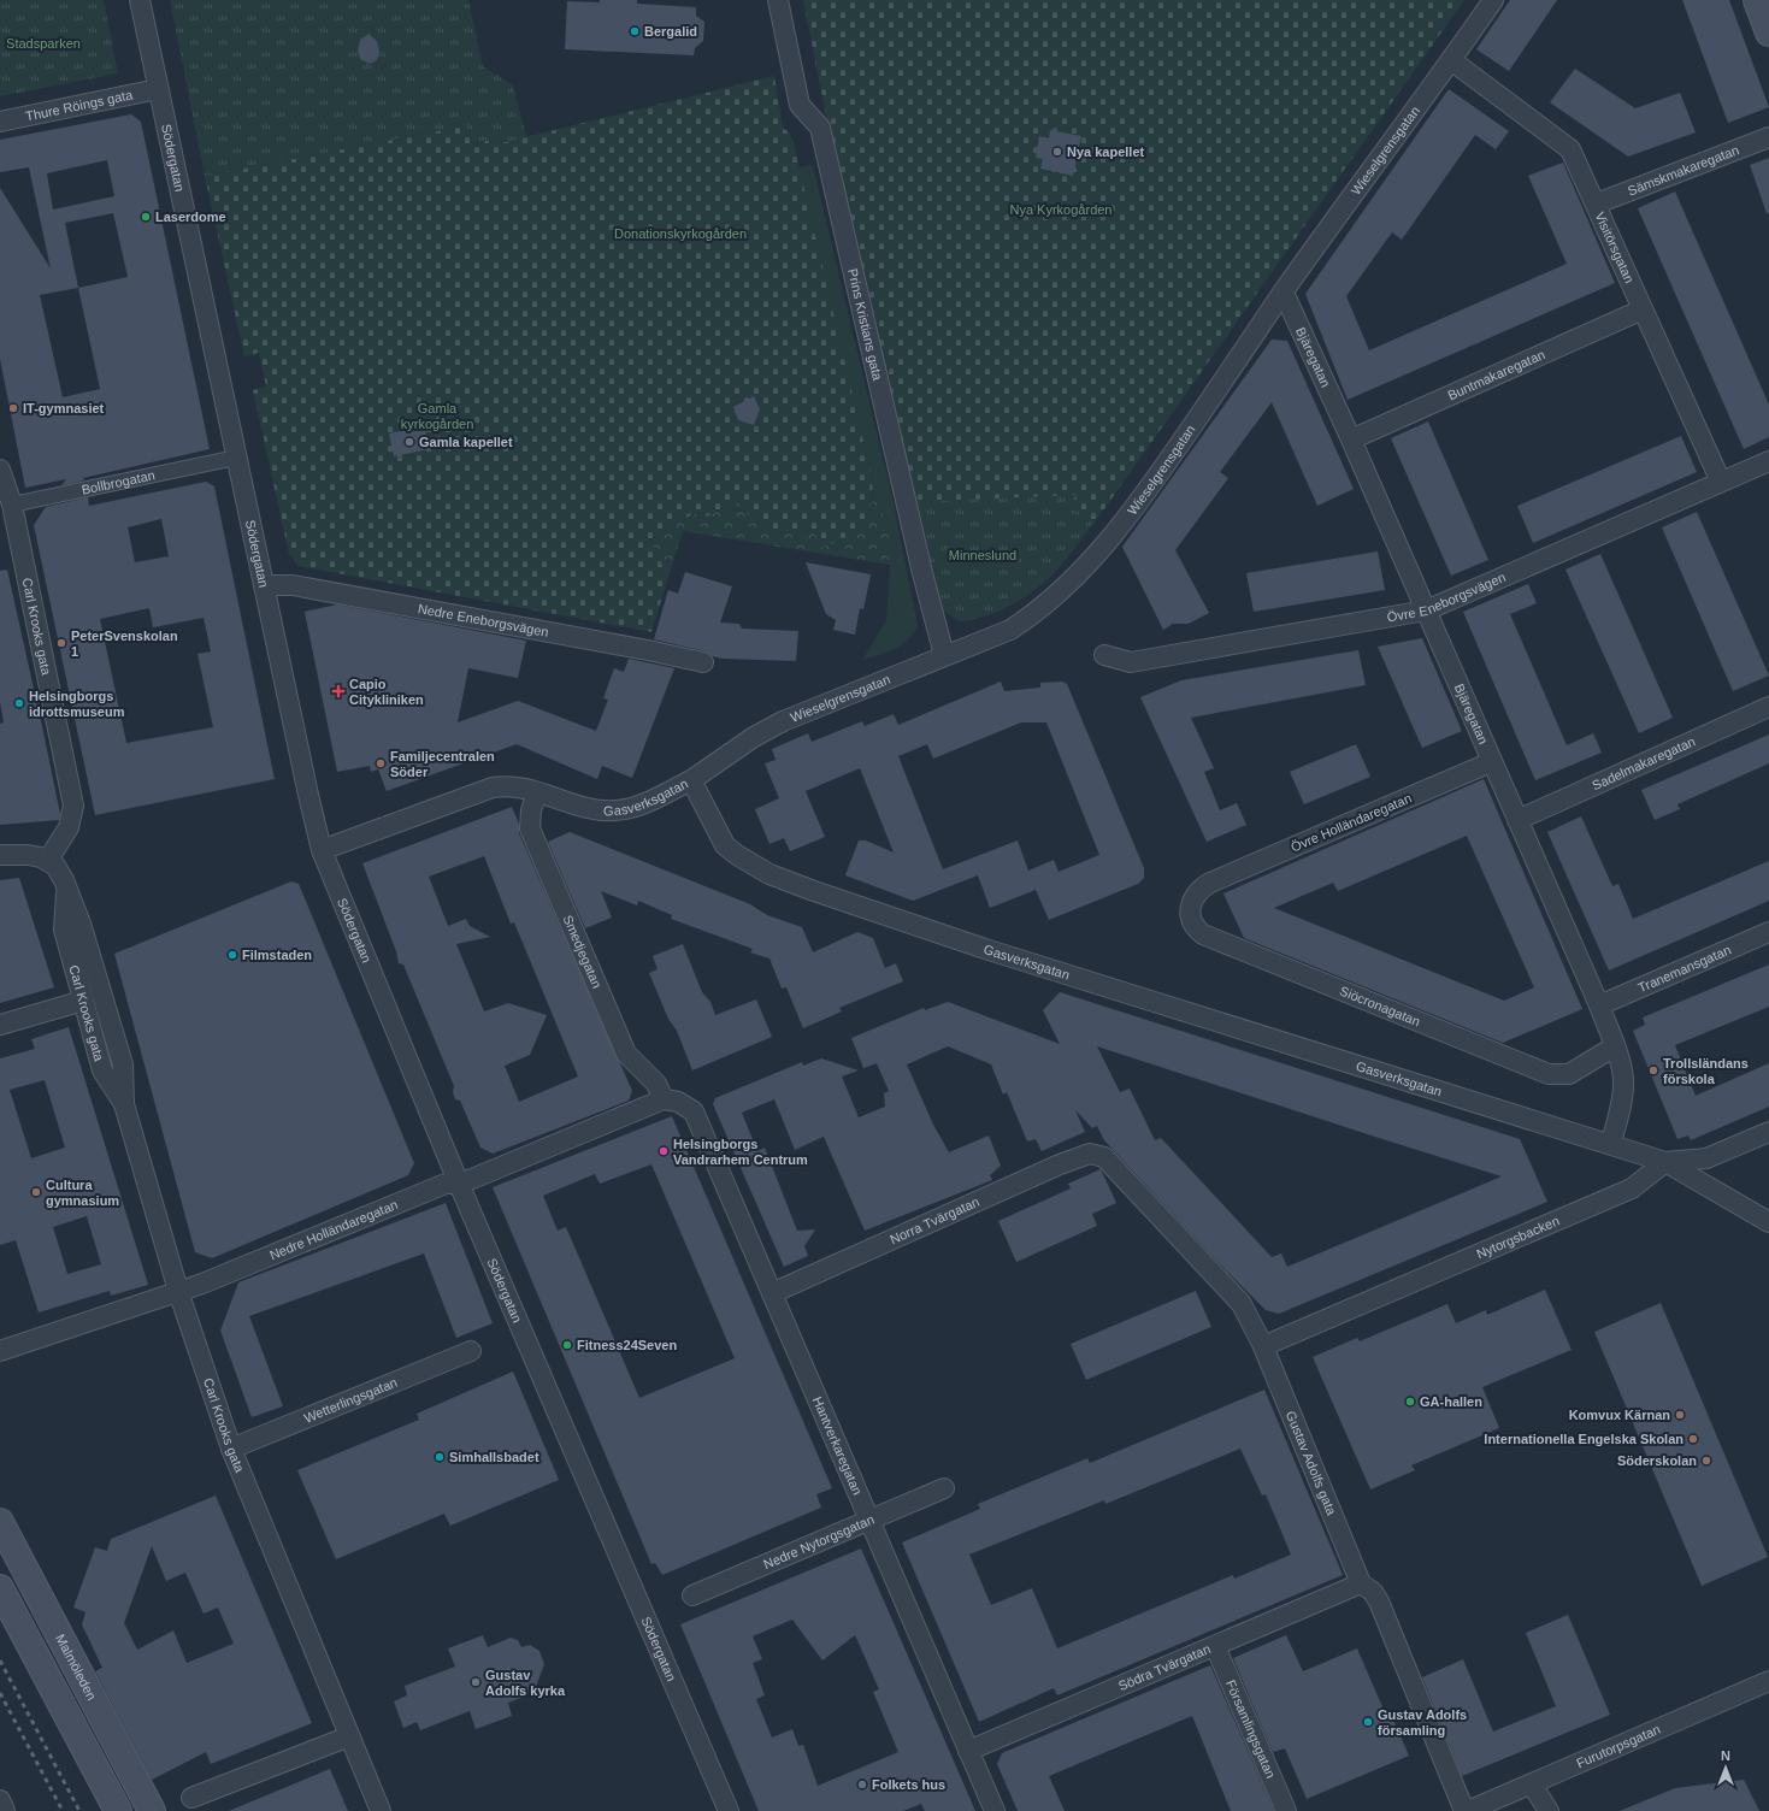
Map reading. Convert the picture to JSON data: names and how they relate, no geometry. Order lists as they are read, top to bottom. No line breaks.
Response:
{"streets":{"main road":["Malmöleden"],"street":["Thure Röings gata","Wieselgrensgatan","Södergatan","Sämskmakaregatan","Visitörsgatan","Prins Kristians gata","Bjäregatan","Buntmakaregatan","Bollbrogatan","Övre Eneborgsvägen","Nedre Eneborgsvägen","Carl Krooks gata","Sadelmakaregatan","Gasverksgatan","Övre Holländaregatan","Smedjegatan","Tranemansgatan","Siöcronagatan","Norra Tvärgatan","Nedre Holländaregatan","Nytorgsbacken","Wetterlingsgatan","Hantverkaregatan","Gustav Adolfs gata","Nedre Nytorgsgatan","Södra Tvärgatan","Församlingsgatan","Furutorpsgatan"]},"crossings":[["Thure Röings gata","Södergatan"],["Wieselgrensgatan","Visitörsgatan"],["Wieselgrensgatan","Prins Kristians gata"],["Wieselgrensgatan","Bjäregatan"],["Wieselgrensgatan","Gasverksgatan"],["Södergatan","Bollbrogatan"],["Södergatan","Nedre Eneborgsvägen"],["Södergatan","Gasverksgatan"],["Södergatan","Nedre Holländaregatan"],["Sämskmakaregatan","Visitörsgatan"],["Visitörsgatan","Buntmakaregatan"],["Visitörsgatan","Övre Eneborgsvägen"],["Bjäregatan","Buntmakaregatan"],["Bjäregatan","Övre Eneborgsvägen"],["Bjäregatan","Sadelmakaregatan"],["Bjäregatan","Gasverksgatan"],["Bjäregatan","Övre Holländaregatan"],["Bjäregatan","Tranemansgatan"],["Bjäregatan","Siöcronagatan"],["Bollbrogatan","Carl Krooks gata"],["Carl Krooks gata","Nedre Holländaregatan"],["Carl Krooks gata","Wetterlingsgatan"],["Gasverksgatan","Smedjegatan"],["Gasverksgatan","Nytorgsbacken"],["Övre Holländaregatan","Siöcronagatan"],["Smedjegatan","Nedre Holländaregatan"],["Smedjegatan","Hantverkaregatan"],["Norra Tvärgatan","Hantverkaregatan"],["Norra Tvärgatan","Gustav Adolfs gata"],["Nedre Holländaregatan","Hantverkaregatan"],["Nytorgsbacken","Gustav Adolfs gata"],["Hantverkaregatan","Nedre Nytorgsgatan"],["Hantverkaregatan","Södra Tvärgatan"],["Gustav Adolfs gata","Södra Tvärgatan"],["Södra Tvärgatan","Församlingsgatan"]],"parks":["Stadsparken","Nya Kyrkogården","Donationskyrkogården","Gamla kyrkogården","Minneslund"],"places":{"other":["Bergalid","Nya kapellet","Laserdome","IT-gymnasiet","Gamla kapellet","PeterSvenskolan 1","Helsingborgs idrottsmuseum","Familjecentralen Söder","Filmstaden","Trollsländans förskola","Helsingborgs Vandrarhem Centrum","Cultura gymnasium","Fitness24Seven","GA-hallen","Komvux Kärnan","Internationella Engelska Skolan","Simhallsbadet","Söderskolan","Gustav Adolfs kyrka","Gustav Adolfs församling","Folkets hus"],"health":["Capio Citykliniken"]},"north":"top"}
